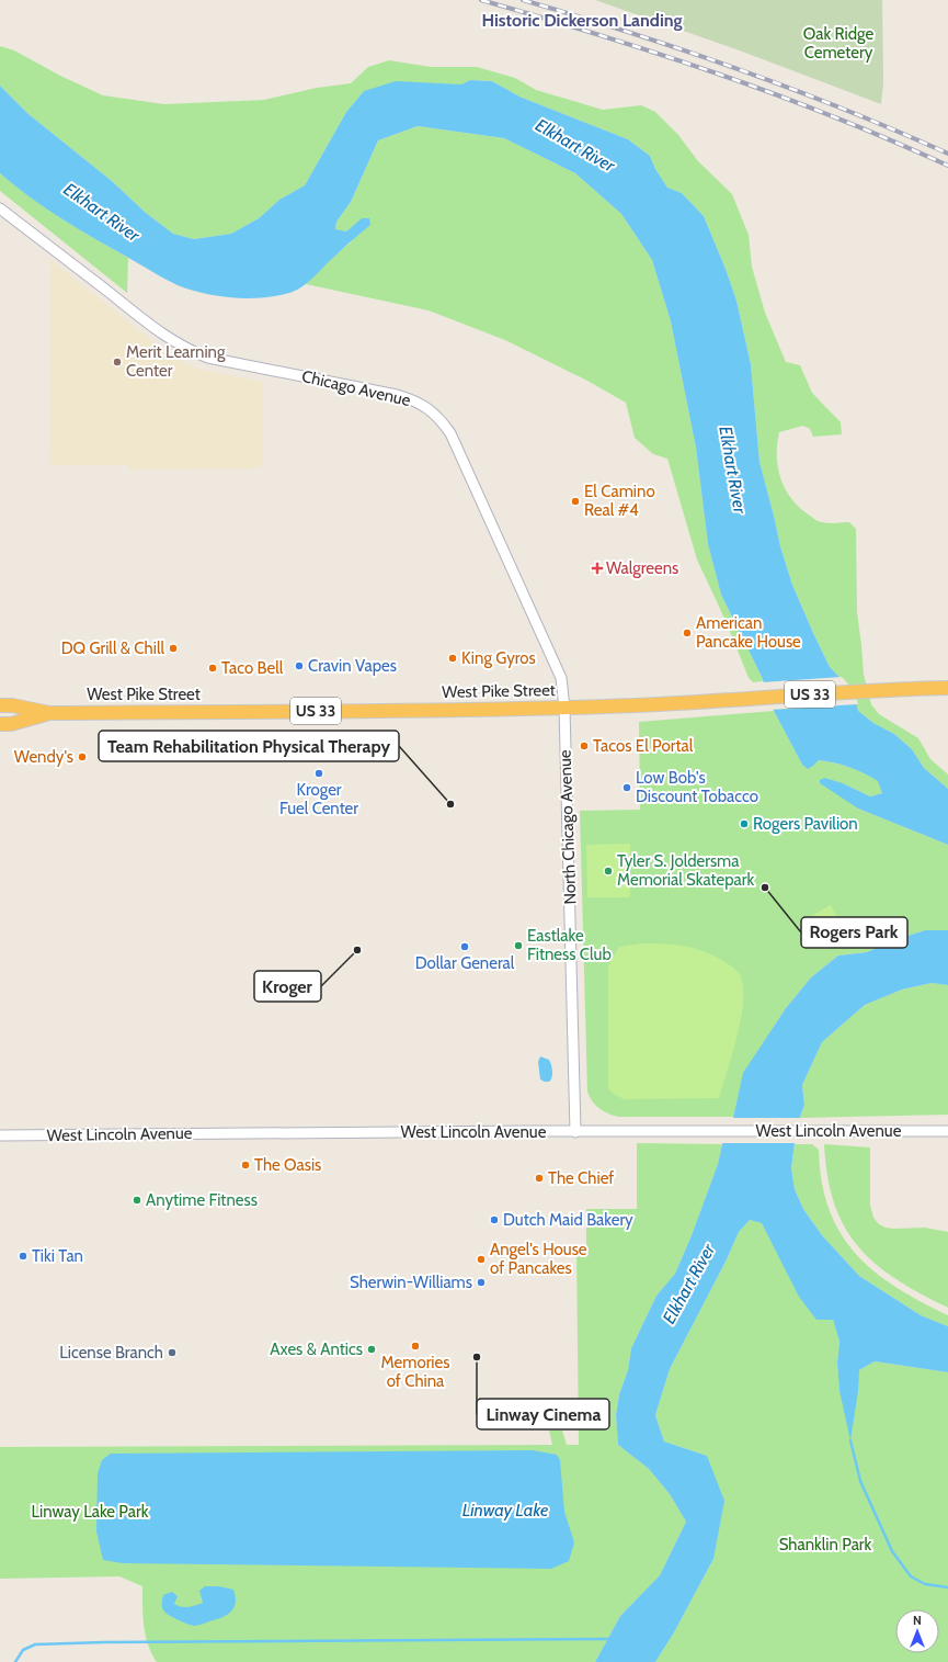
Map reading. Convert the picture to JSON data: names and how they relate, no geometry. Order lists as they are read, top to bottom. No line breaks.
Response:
{"streets":{"highway":["West Pike Street","US 33"],"street":["Chicago Avenue","North Chicago Avenue","West Lincoln Avenue"]},"crossings":[["Chicago Avenue","West Pike Street"],["Chicago Avenue","North Chicago Avenue"],["West Pike Street","North Chicago Avenue"],["North Chicago Avenue","West Lincoln Avenue"]],"districts":["Historic Dickerson Landing"],"water":["Elkhart River","Linway Lake"],"parks":["Oak Ridge Cemetery","Linway Lake Park","Shanklin Park"],"places":{"other":["Merit Learning Center","El Camino Real #4","American Pancake House","DQ Grill & Chill","King Gyros","Cravin Vapes","Taco Bell","Tacos El Portal","Wendy's","Kroger Fuel Center","Low Bob's Discount Tobacco","Team Rehabilitation Physical Therapy","Rogers Pavilion","Tyler S. Joldersma Memorial Skatepark","Rogers Park","Eastlake Fitness Club","Dollar General","Kroger","The Oasis","The Chief","Anytime Fitness","Dutch Maid Bakery","Tiki Tan","Angel's House of Pancakes","Sherwin-Williams","Memories of China","Axes & Antics","License Branch","Linway Cinema"],"health":["Walgreens"]},"north":"top"}
